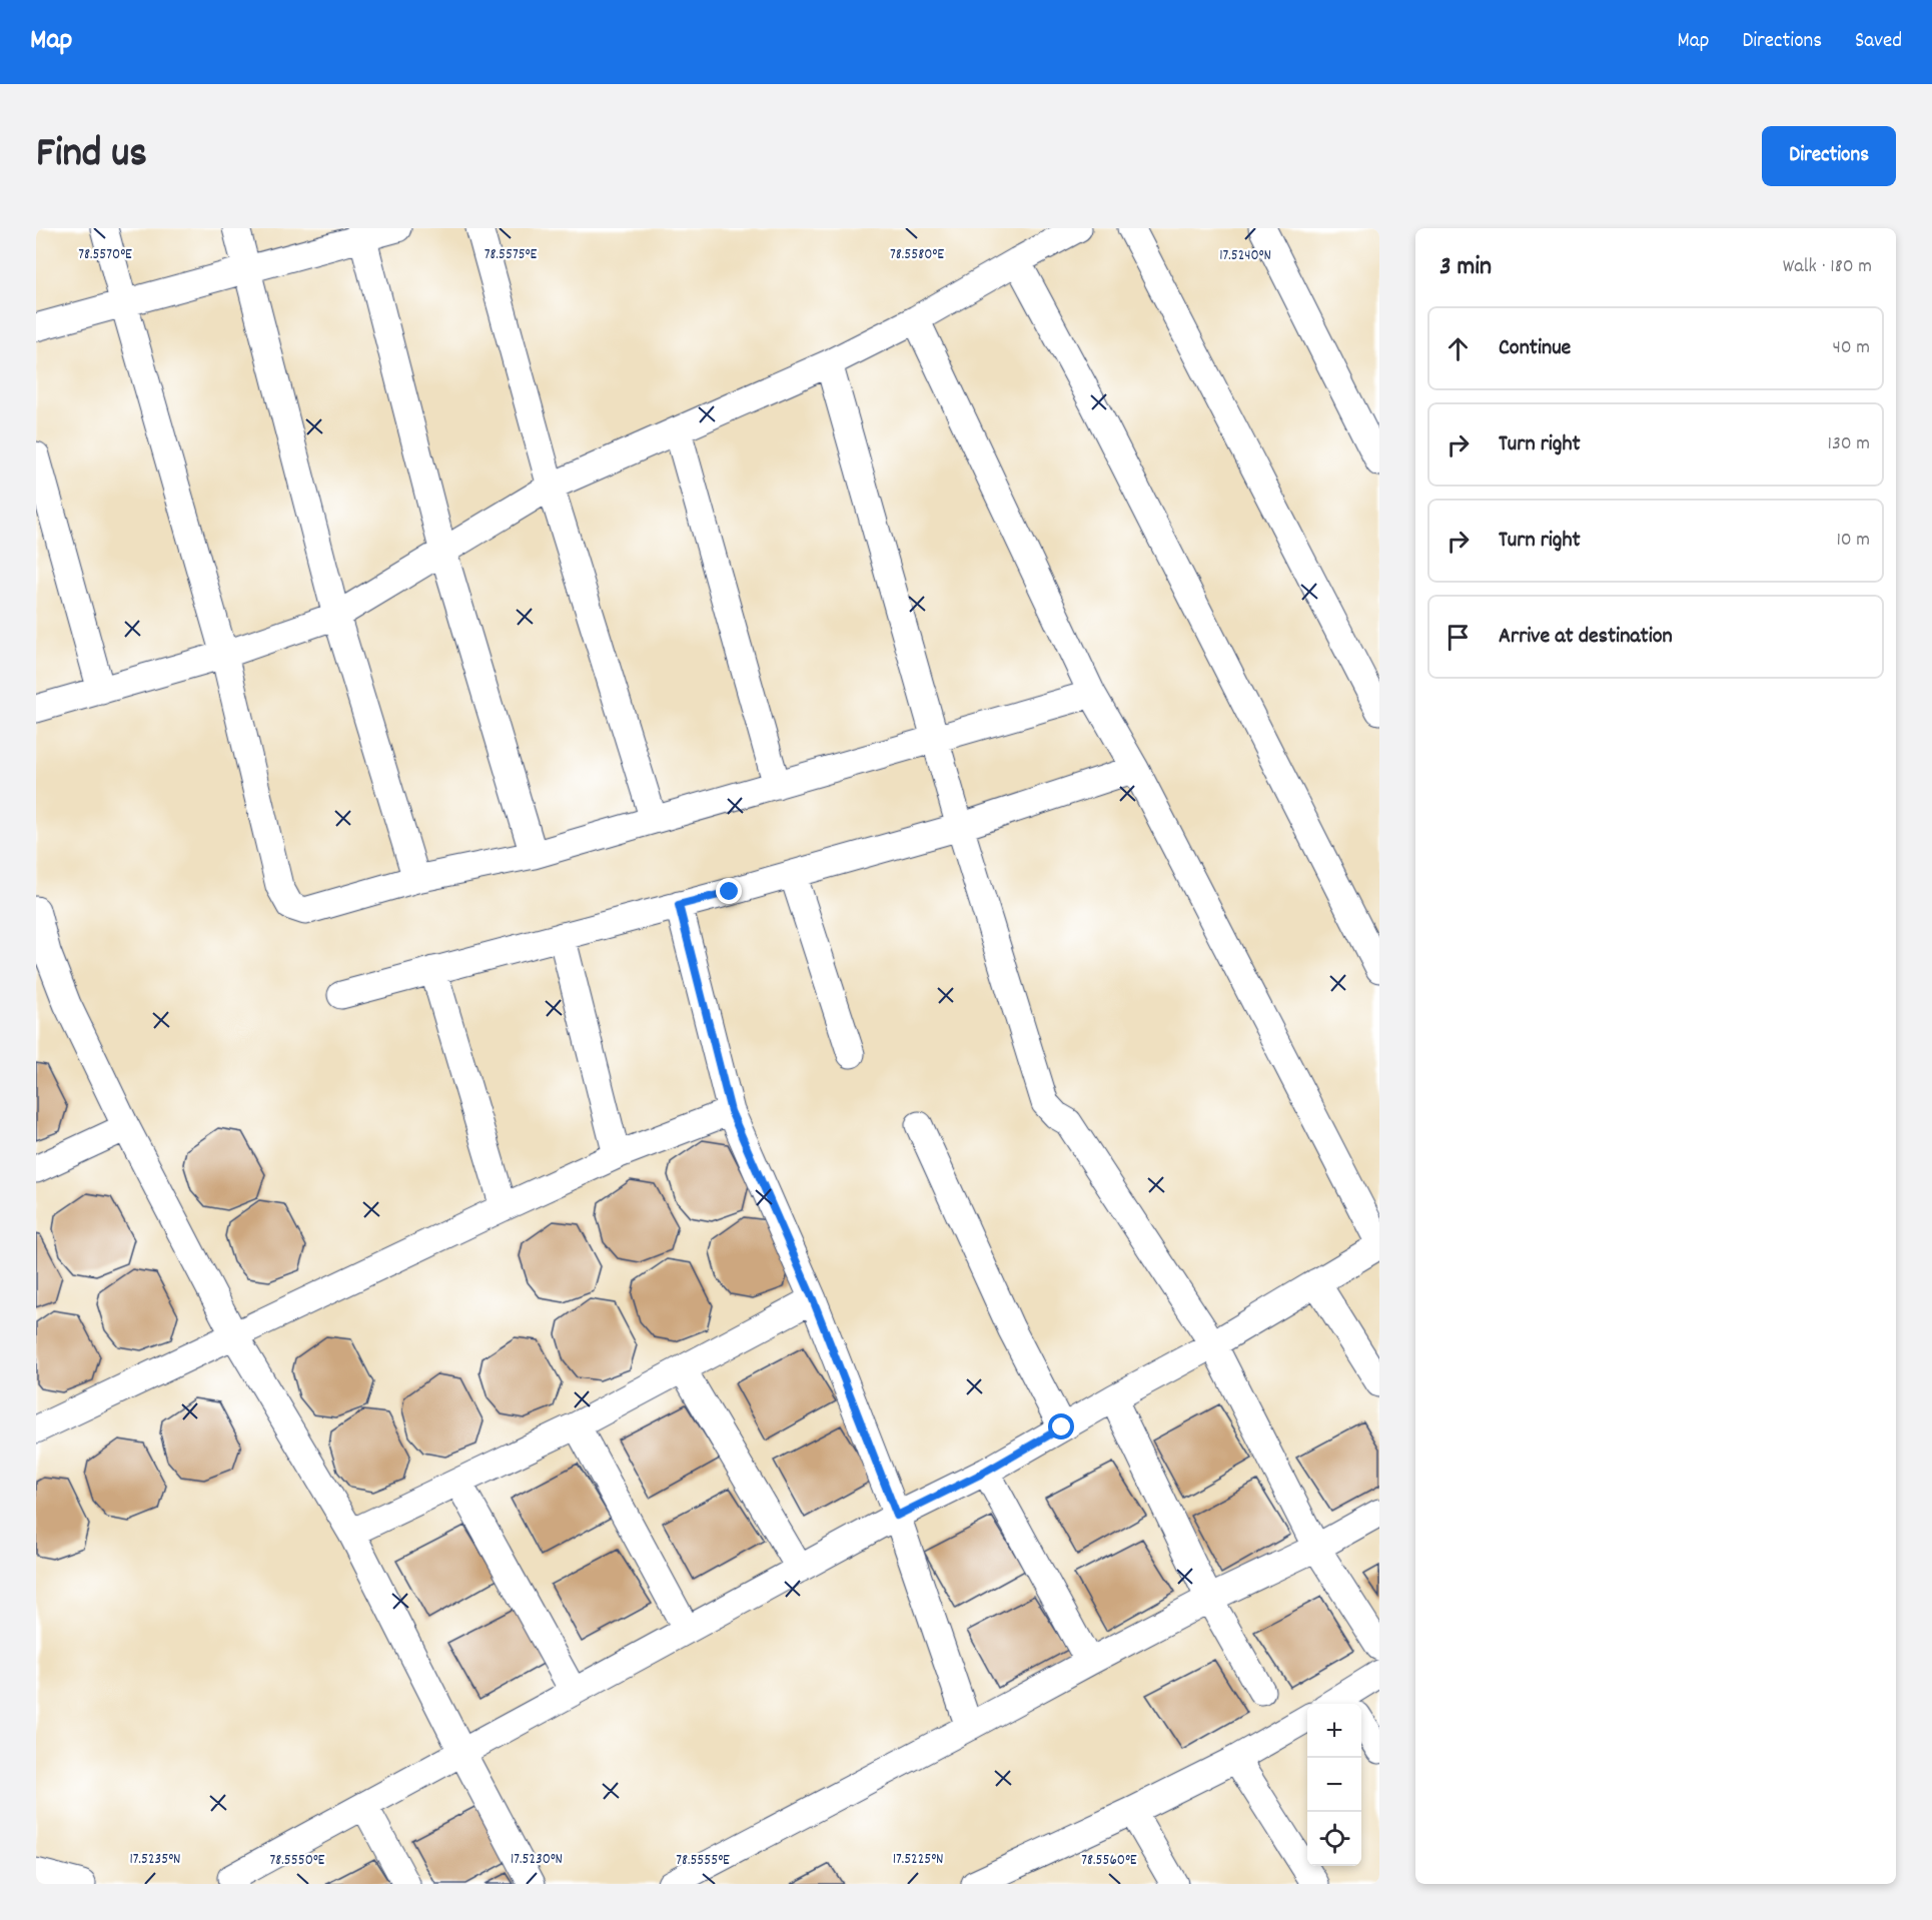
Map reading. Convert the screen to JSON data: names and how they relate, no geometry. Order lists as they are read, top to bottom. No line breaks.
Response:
{"page":{"header":"Map","nav":["Map","Directions","Saved"],"title":"Find us","buttons":"Directions","heading":["3 min","Walk · 180 m"],"list":[["Continue","40 m"],["Turn right","130 m"],["Turn right","10 m"],"Arrive at destination"],"map_buttons":["+","−"]},"coordinates":["78.5570°E","78.5575°E","78.5580°E","17.5240°N","17.5235°N","17.5230°N","17.5225°N","78.5550°E","78.5555°E","78.5560°E"]}
